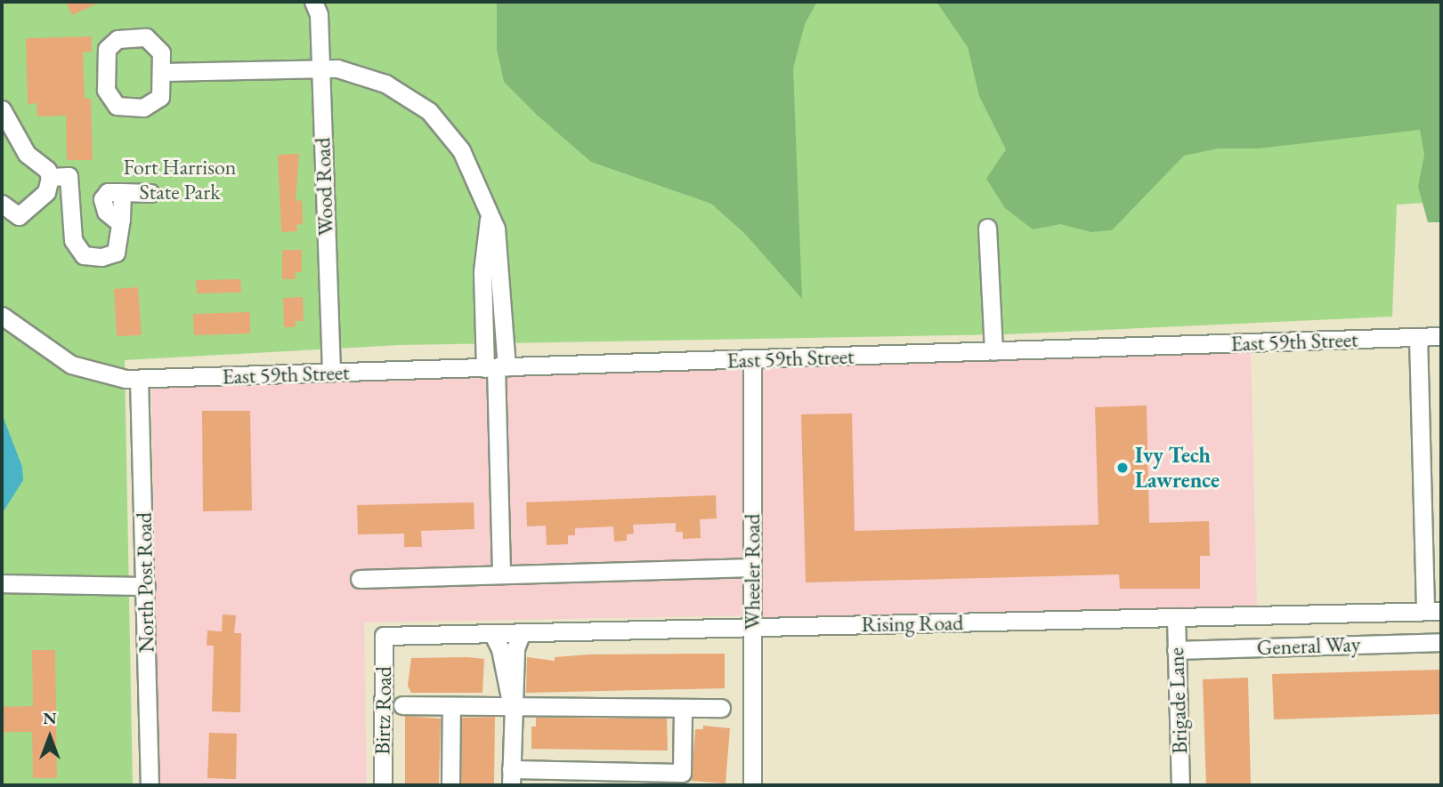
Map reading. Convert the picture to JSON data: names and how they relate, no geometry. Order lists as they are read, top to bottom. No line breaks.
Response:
{"streets":{"street":["Wood Road","East 59th Street","Wheeler Road","North Post Road","Rising Road","General Way","Brigade Lane","Birtz Road"]},"crossings":[["Wood Road","East 59th Street"],["East 59th Street","Wheeler Road"],["East 59th Street","North Post Road"],["Wheeler Road","Rising Road"],["Rising Road","Brigade Lane"],["Rising Road","Birtz Road"],["General Way","Brigade Lane"]],"parks":["Fort Harrison State Park"],"places":["Ivy Tech Lawrence"],"north":"top"}
